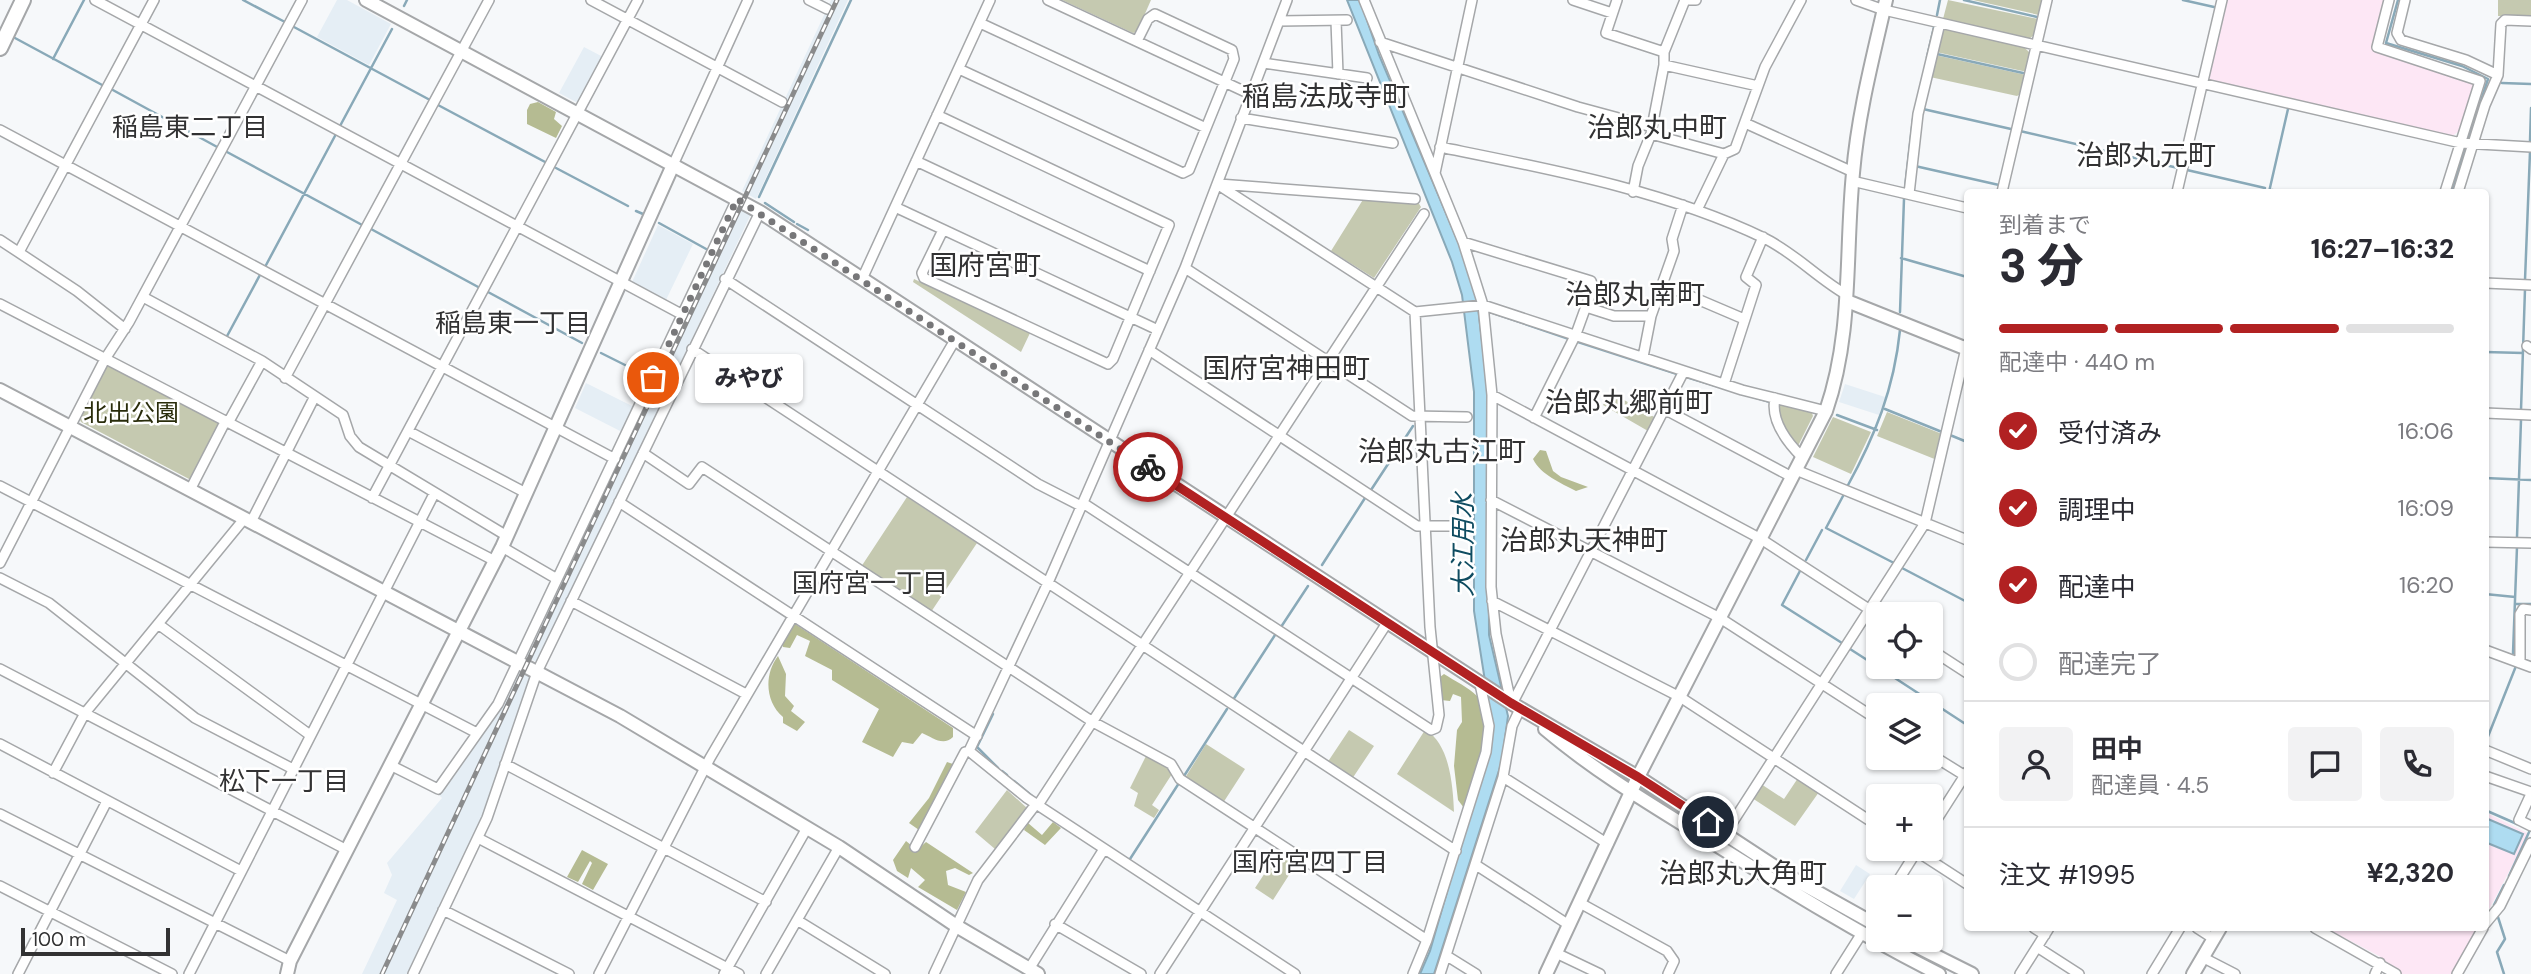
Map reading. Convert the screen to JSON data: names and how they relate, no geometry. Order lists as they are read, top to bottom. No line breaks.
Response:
{"districts":["稲島法成寺町","稲島東二丁目","治郎丸中町","治郎丸元町","国府宮町","治郎丸南町","稲島東一丁目","国府宮神田町","治郎丸郷前町","治郎丸古江町","治郎丸天神町","国府宮一丁目","松下一丁目","国府宮四丁目","治郎丸大角町"],"water":["大江用水"],"parks":["北出公園"],"places":["みやび"],"scale_bar":"100 m","page":{"heading":["3 分","到着まで","16:27–16:32"],"panel":["田中","配達員 · 4.5","注文 #1995","¥2,320"],"bar":"配達中 · 440 m","bubble":"みやび","list":[["受付済み","16:06"],["調理中","16:09"],["配達中","16:20"],"配達完了"],"map_buttons":["+","−"],"scale":"100 m"}}
